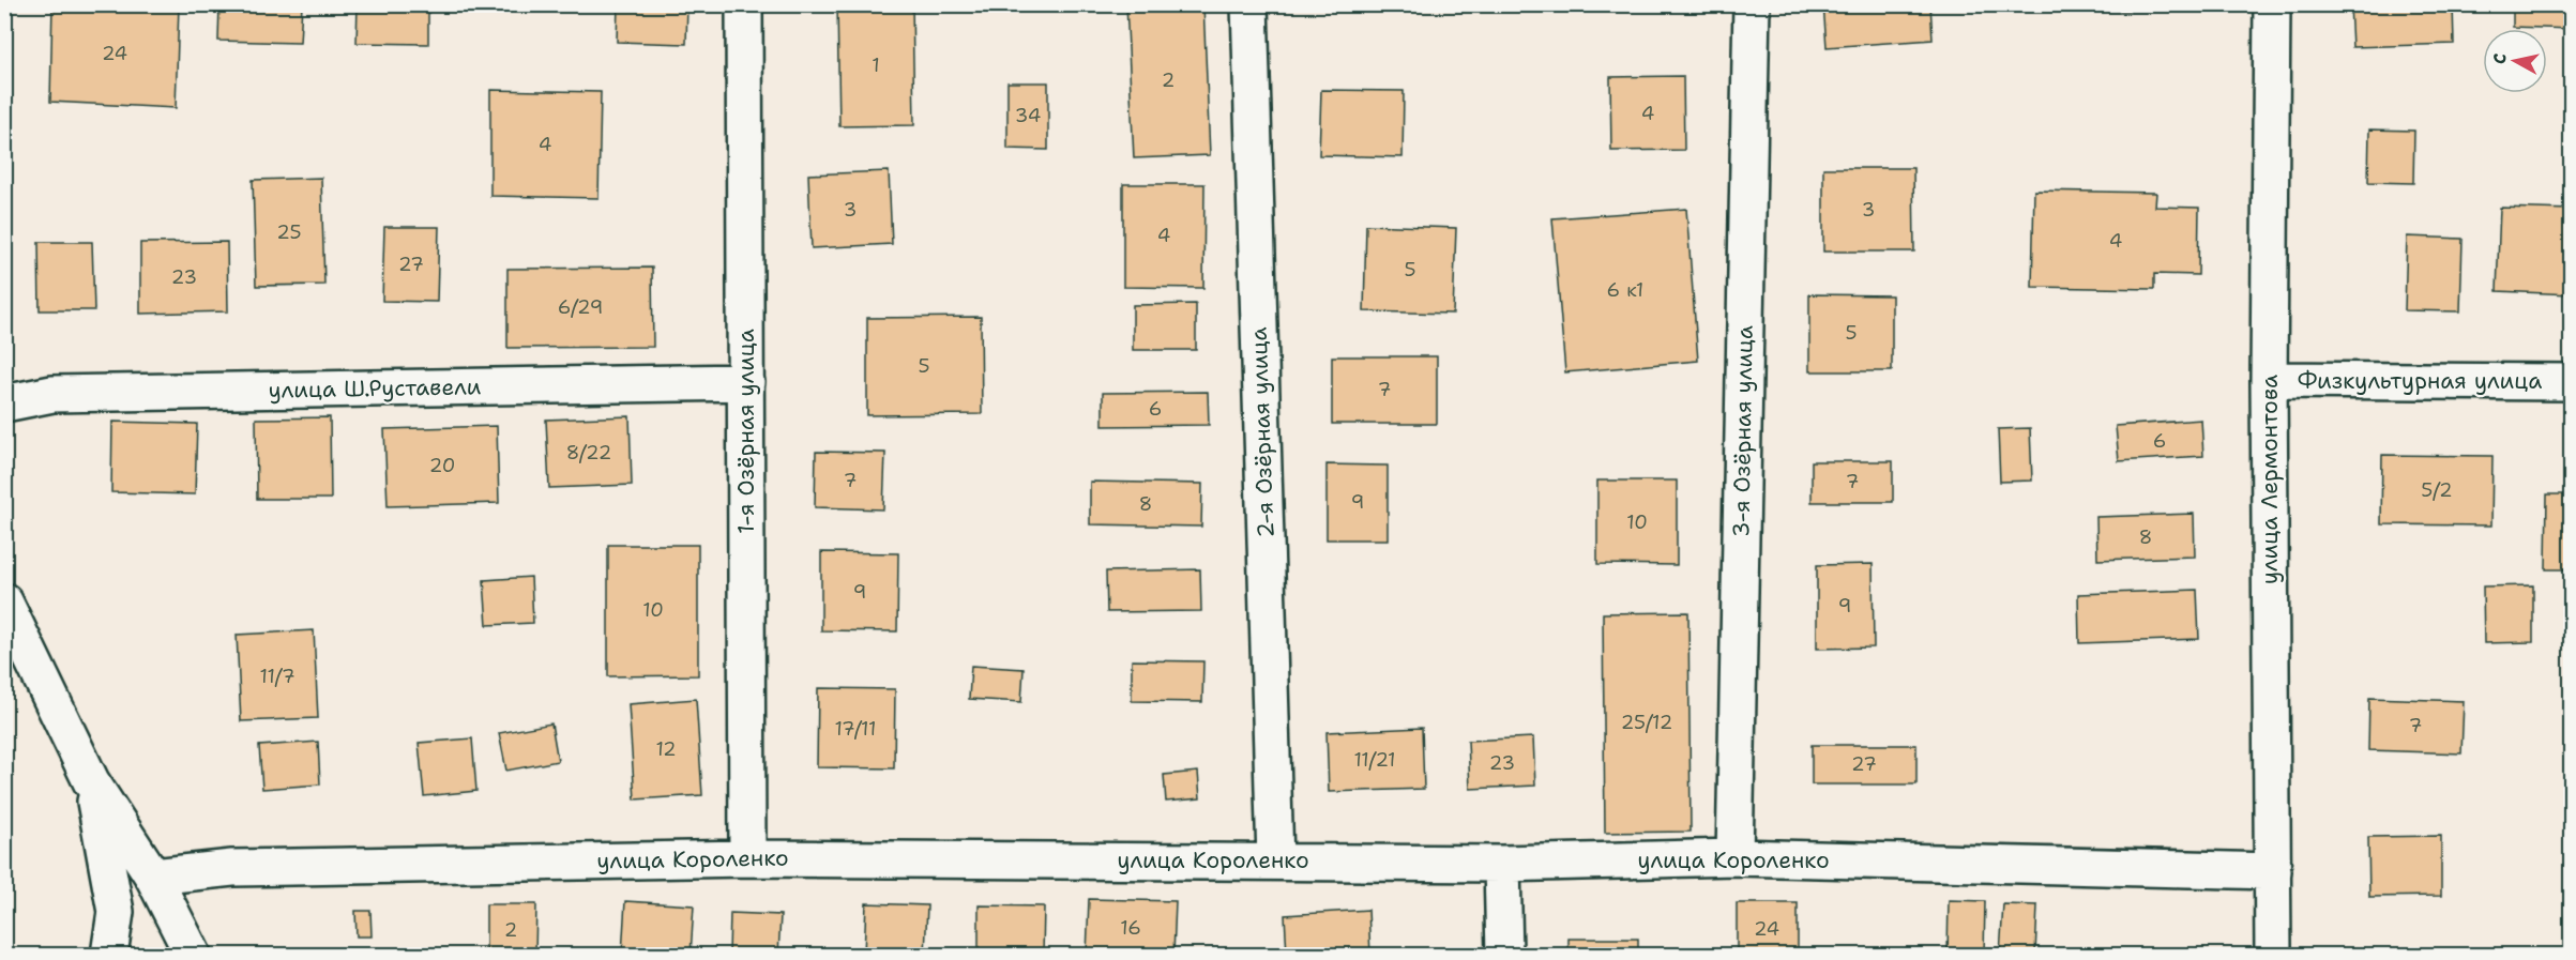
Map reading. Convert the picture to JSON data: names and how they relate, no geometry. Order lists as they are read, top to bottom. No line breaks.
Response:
{"streets":{"street":["Физкультурная улица","улица Ш.Руставели","1-я Озёрная улица","3-я Озёрная улица","2-я Озёрная улица","улица Лермонтова","улица Короленко"]},"crossings":[["Физкультурная улица","улица Лермонтова"],["улица Ш.Руставели","1-я Озёрная улица"],["1-я Озёрная улица","улица Короленко"],["3-я Озёрная улица","улица Короленко"],["2-я Озёрная улица","улица Короленко"],["улица Лермонтова","улица Короленко"]],"house_numbers":["24","1","2","4","34","4","3","3","25","4","4","27","5","23","6 к1","6/29","5","5","7","6","6","8/22","20","7","7","5/2","9","8","10","8","9","9","10","11/7","25/12","7","17/11","12","11/21","23","27","16","24","2"],"north":"left"}
